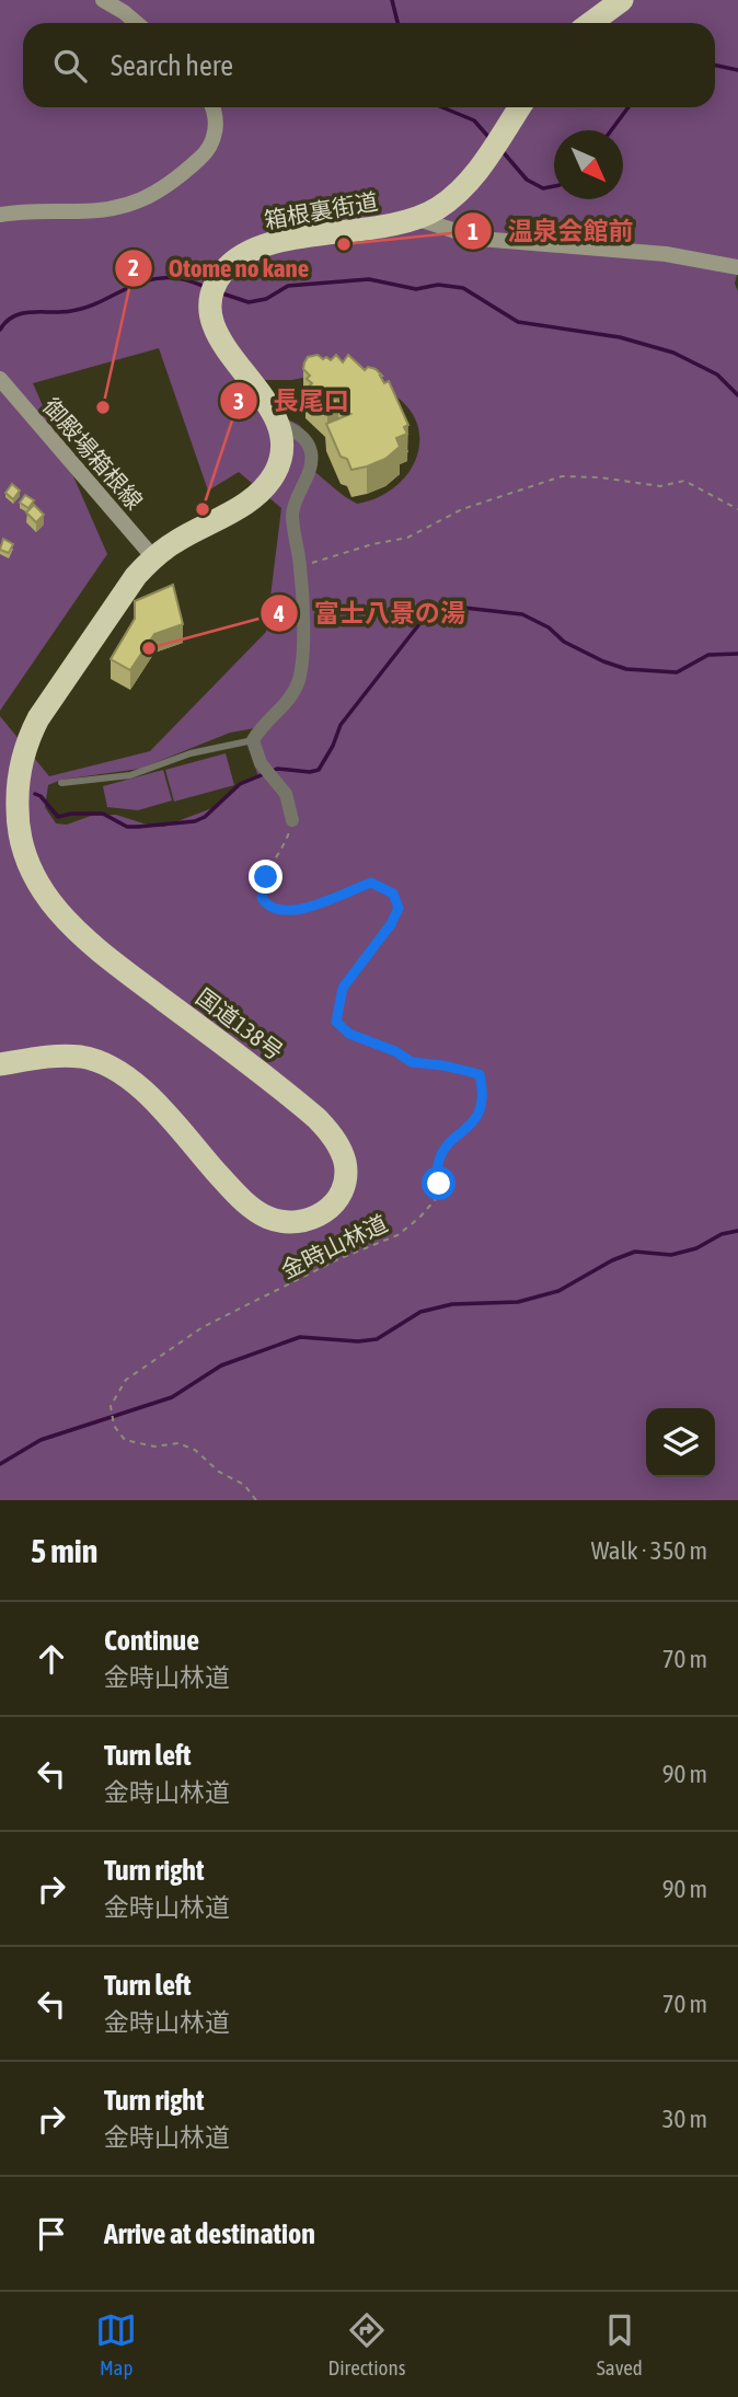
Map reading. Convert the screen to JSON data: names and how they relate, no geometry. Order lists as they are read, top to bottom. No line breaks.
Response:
{"streets":{"highway":["箱根裏街道","国道138号"],"main road":["御殿場箱根線"],"path":["金時山林道"]},"crossings":[["箱根裏街道","御殿場箱根線"],["箱根裏街道","国道138号"],["御殿場箱根線","国道138号"]],"places":["温泉会館前","Otome no kane","長尾口","富士八景の湯"],"north":"bottom right","page":{"search":"Search here","heading":["5 min","Walk · 350 m"],"list":[["Continue","金時山林道","70 m"],["Turn left","金時山林道","90 m"],["Turn right","金時山林道","90 m"],["Turn left","金時山林道","70 m"],["Turn right","金時山林道","30 m"],"Arrive at destination"],"nav":["Map","Directions","Saved"]}}
